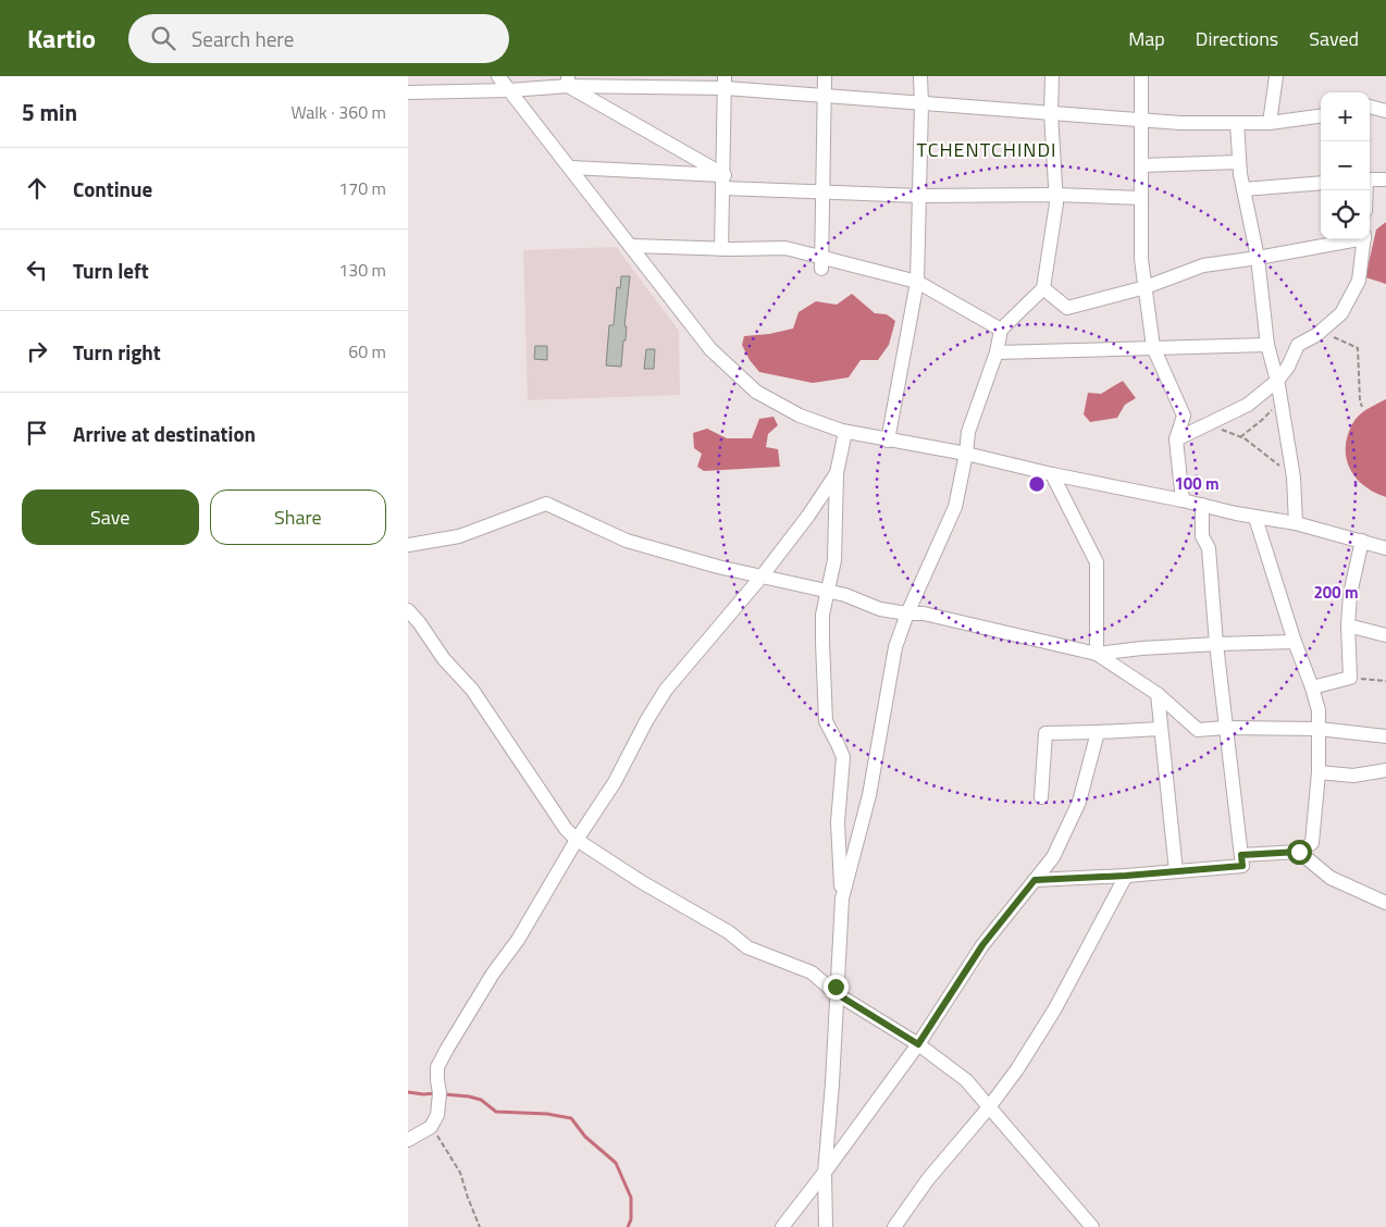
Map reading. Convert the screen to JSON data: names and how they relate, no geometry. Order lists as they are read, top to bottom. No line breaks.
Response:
{"districts":["TCHENTCHINDI"],"page":{"header":"Kartio","search":"Search here","nav":["Map","Directions","Saved"],"heading":["5 min","Walk · 360 m"],"map_buttons":["+","−"],"list":[["Continue","170 m"],["Turn left","130 m"],["Turn right","60 m"],"Arrive at destination"],"buttons":["Save","Share"]},"rings":["100 m","200 m"]}
